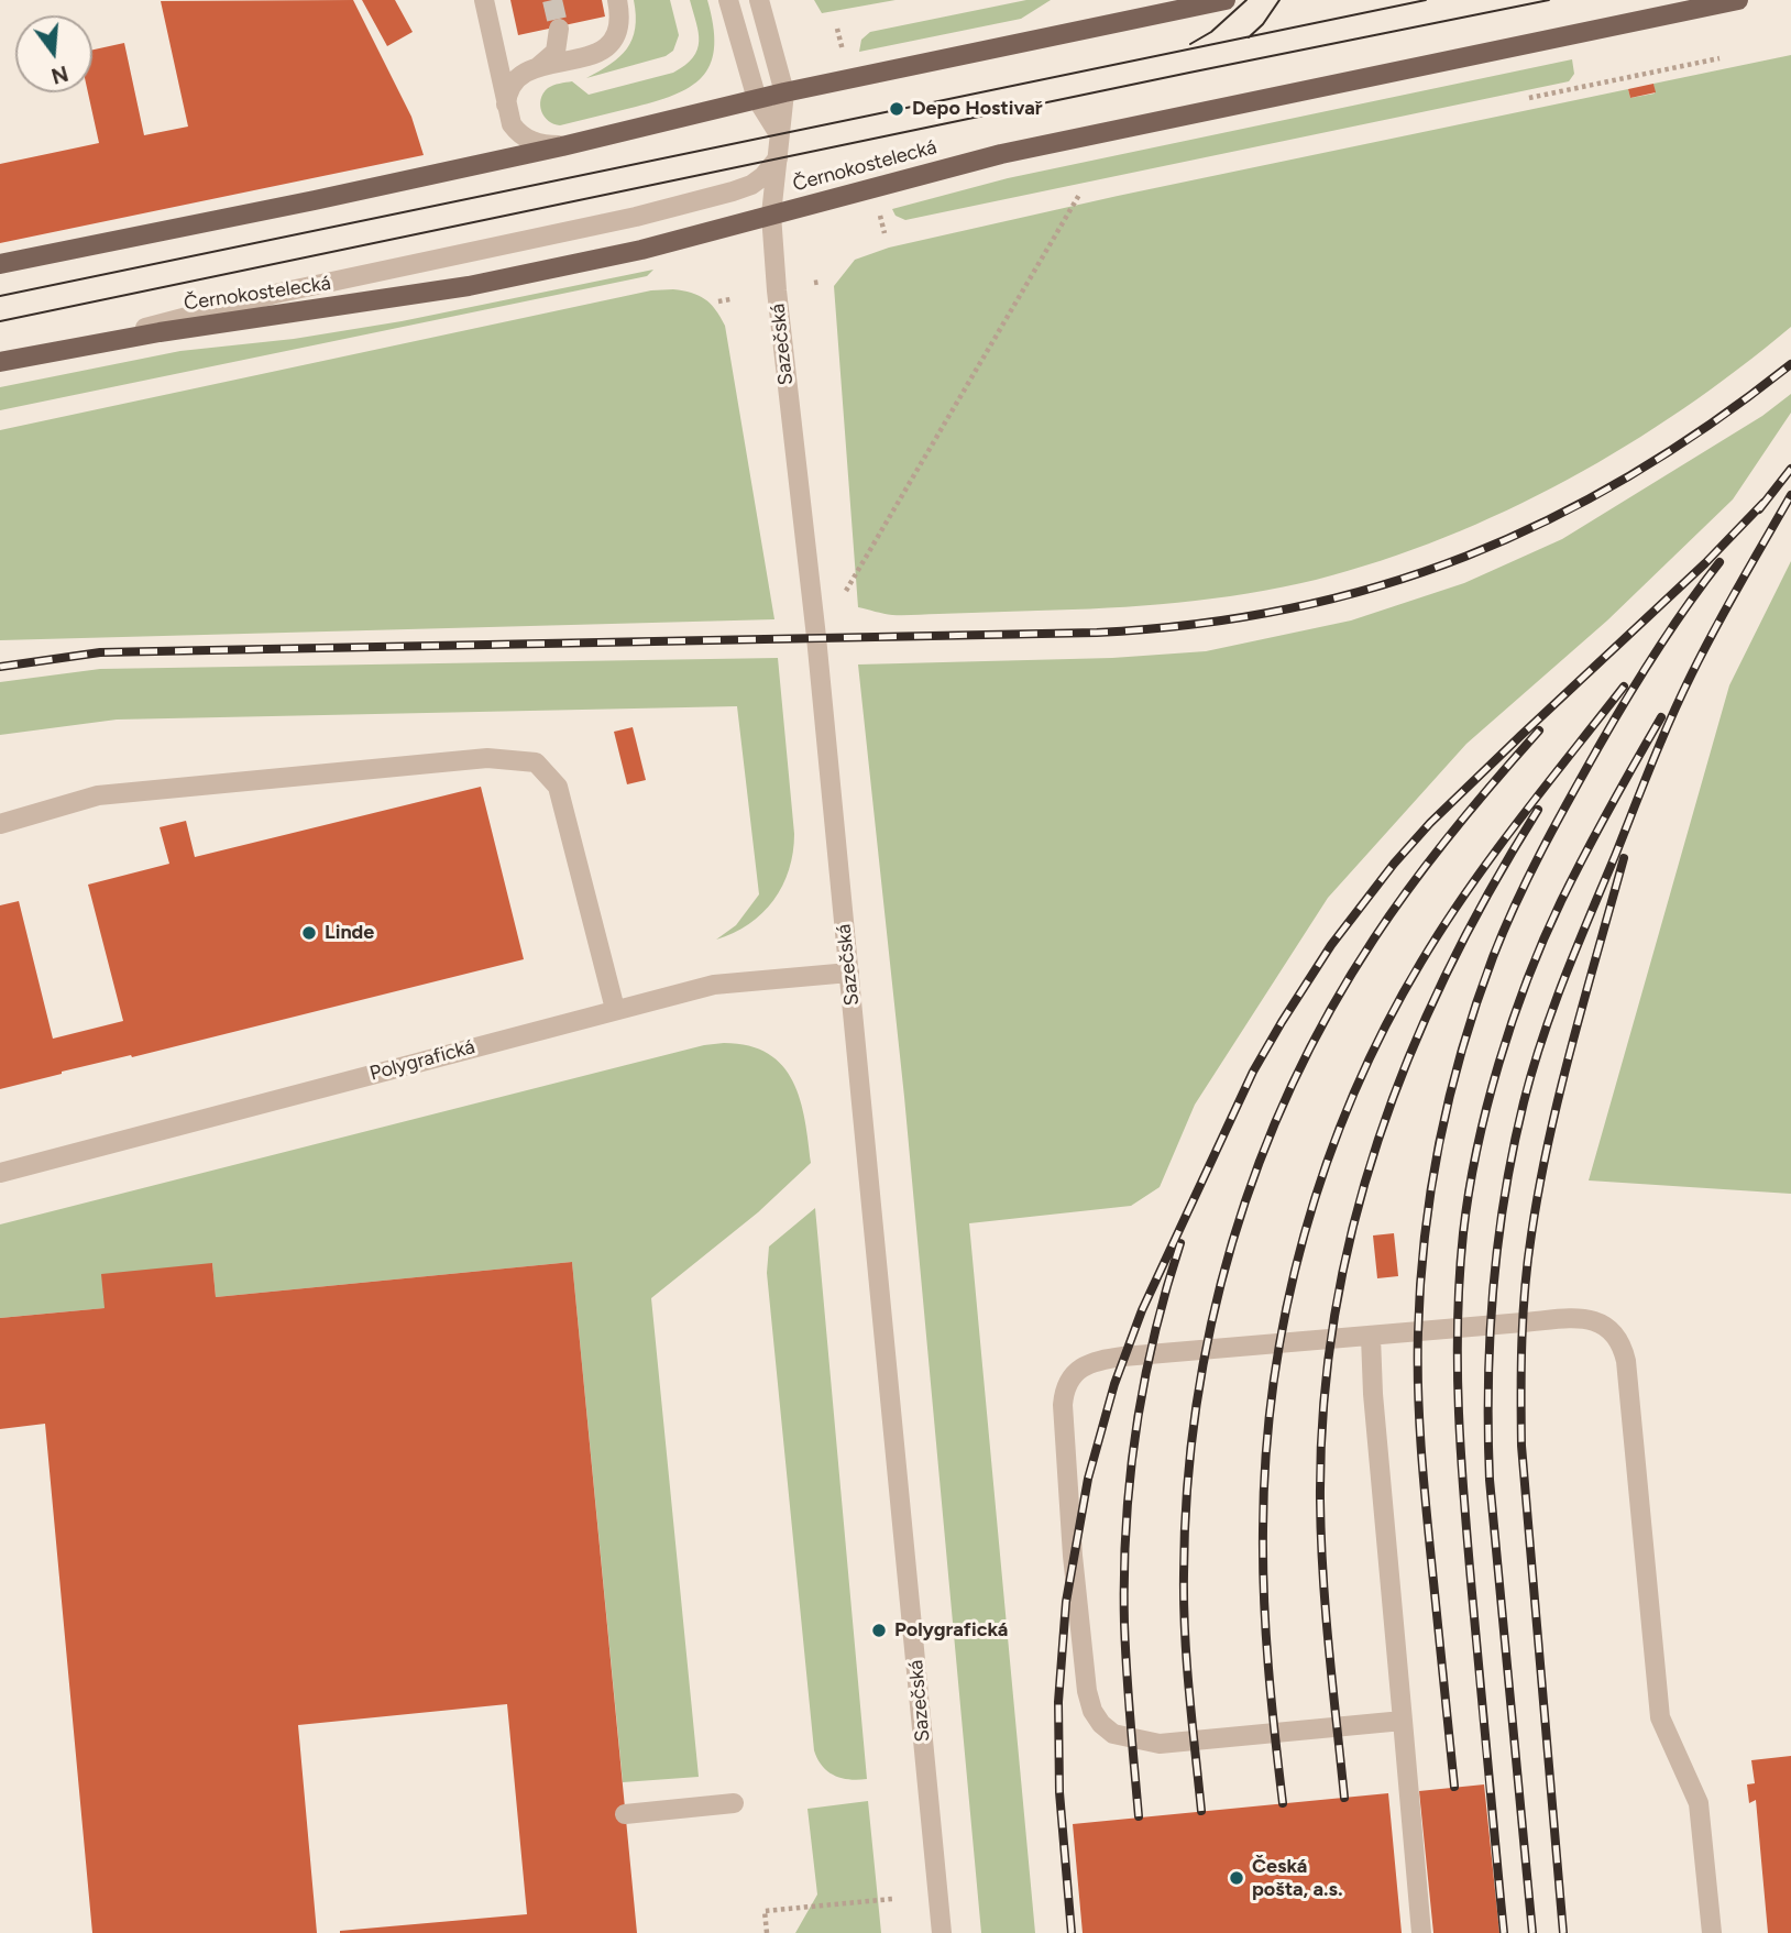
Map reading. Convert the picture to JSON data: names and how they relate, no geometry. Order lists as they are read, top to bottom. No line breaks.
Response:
{"streets":{"main road":["Černokostelecká"],"street":["Sazečská","Polygrafická"]},"crossings":[["Černokostelecká","Sazečská"],["Sazečská","Polygrafická"]],"places":["Depo Hostivař","Linde","Polygrafická","Česká pošta, a.s."],"north":"bottom"}
